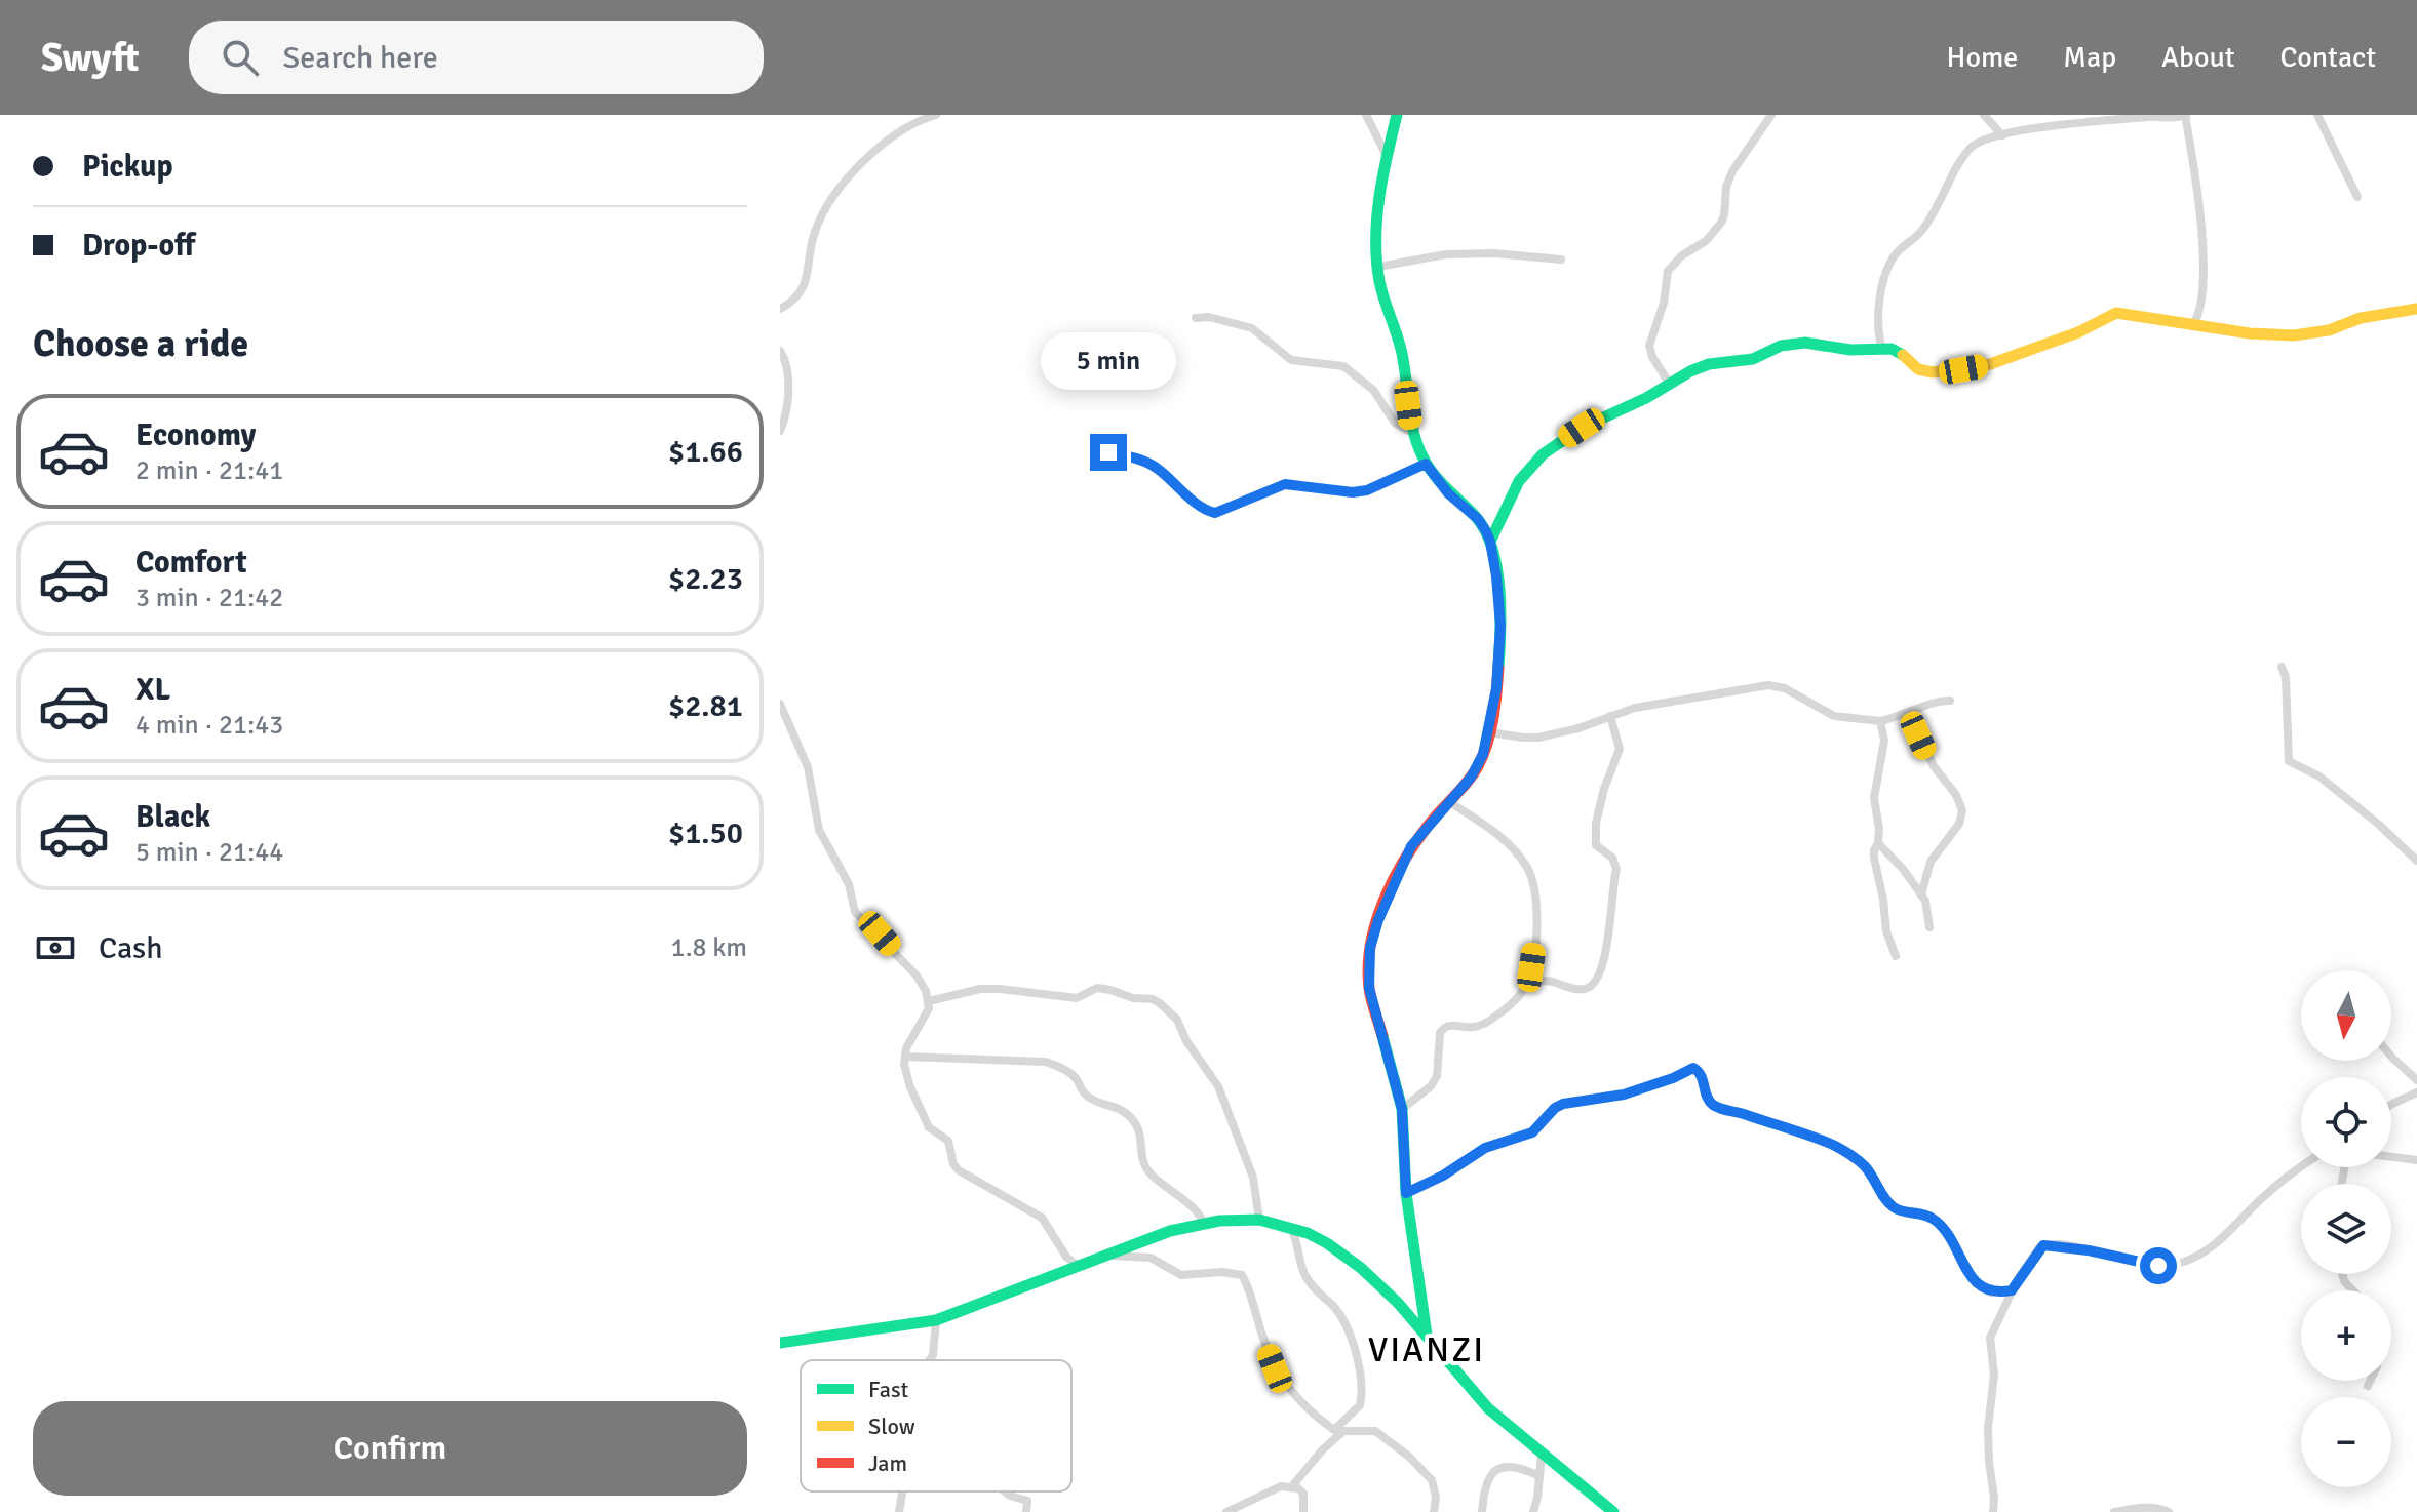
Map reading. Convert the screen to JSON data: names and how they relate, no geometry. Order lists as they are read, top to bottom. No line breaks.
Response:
{"districts":["VIANZI"],"legend":["Fast","Slow","Jam"],"north":"bottom","page":{"header":"Swyft","search":"Search here","nav":["Home","Map","About","Contact"],"banner":["Pickup","Drop-off"],"heading":"Choose a ride","bubble":"5 min","list":[{"name":"Economy","note":"2 min · 21:41","value":"$1.66"},{"name":"Comfort","note":"3 min · 21:42","value":"$2.23"},{"name":"XL","note":"4 min · 21:43","value":"$2.81"},{"name":"Black","note":"5 min · 21:44","value":"$1.50"}],"pay":["Cash","1.8 km"],"map_buttons":["+","−"],"buttons":"Confirm"}}
